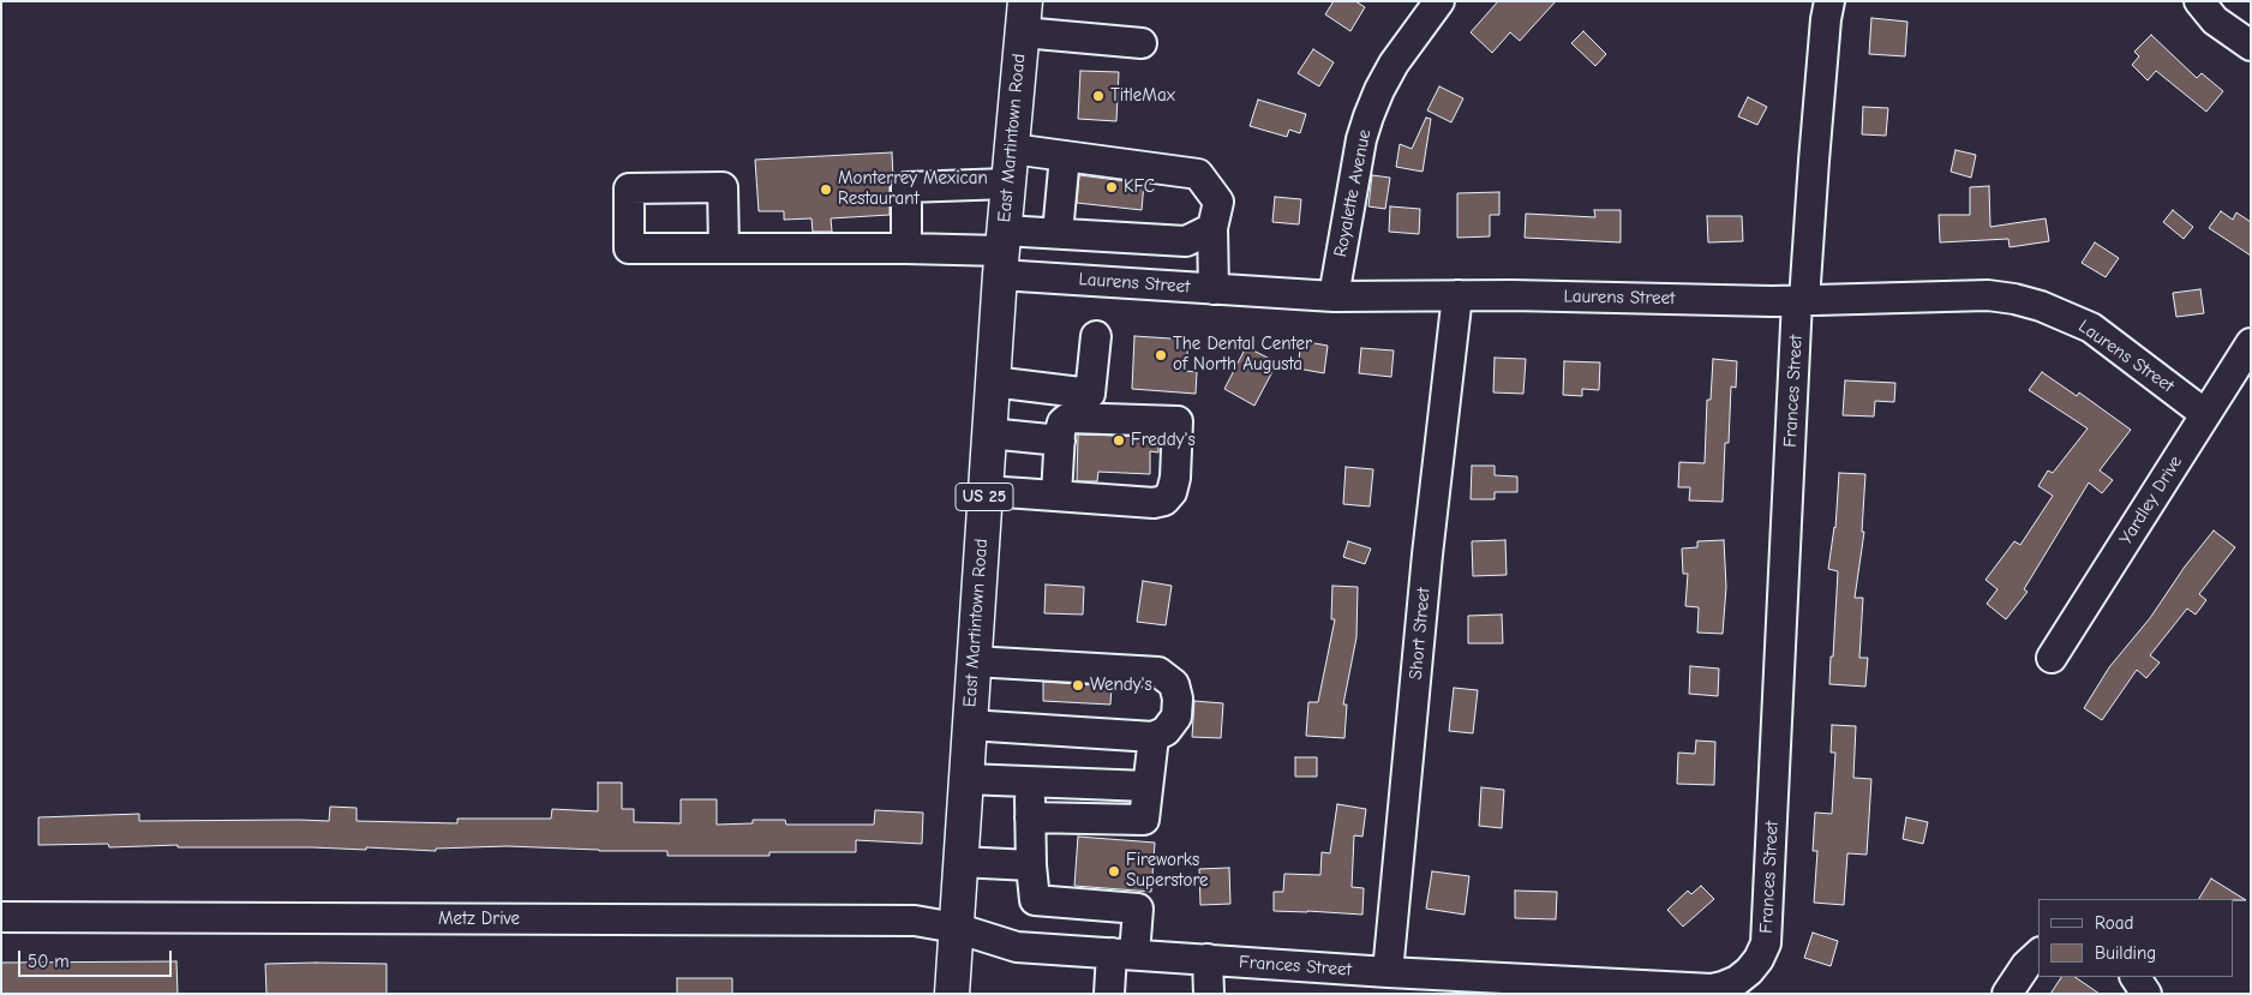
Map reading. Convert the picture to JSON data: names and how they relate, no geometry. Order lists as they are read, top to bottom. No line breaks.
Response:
{"streets":{"main road":["East Martintown Road","US 25"],"street":["Royalette Avenue","Laurens Street","Frances Street","Yardley Drive","Short Street","Metz Drive"]},"crossings":[["East Martintown Road","Laurens Street"],["East Martintown Road","Frances Street"],["East Martintown Road","Metz Drive"],["Royalette Avenue","Laurens Street"],["Laurens Street","Frances Street"],["Laurens Street","Yardley Drive"],["Laurens Street","Short Street"],["Frances Street","Short Street"],["Frances Street","Metz Drive"]],"places":["TitleMax","KFC","Monterrey Mexican Restaurant","The Dental Center of North Augusta","Freddy's","Wendy's","Fireworks Superstore"],"legend":["Road","Building"],"scale_bar":"50 m"}
